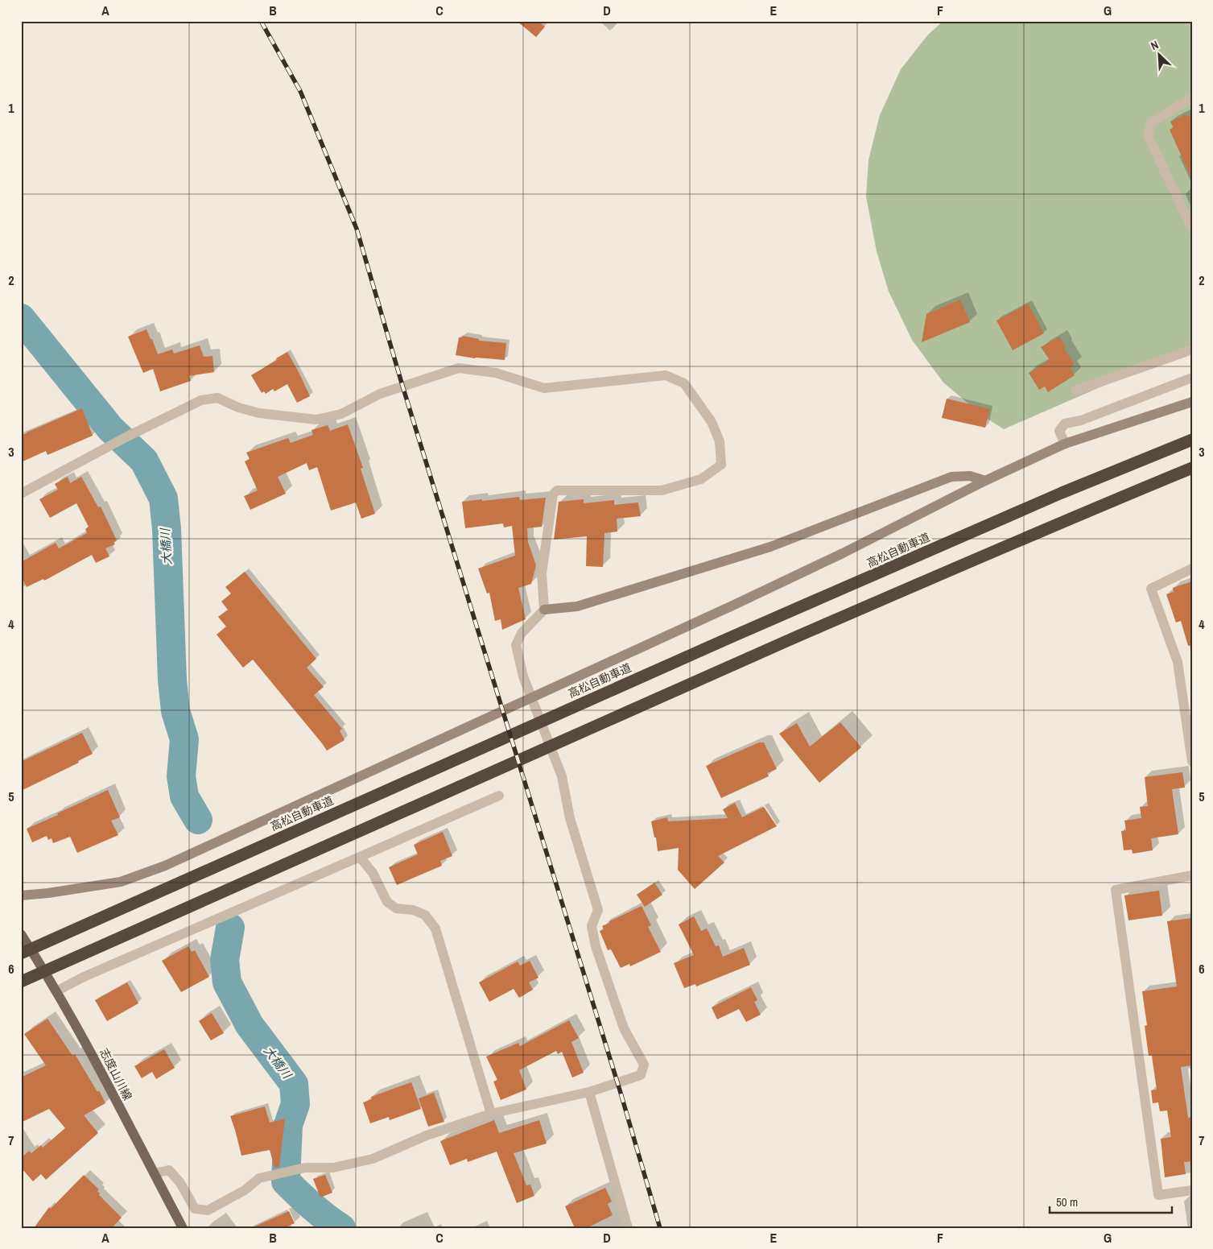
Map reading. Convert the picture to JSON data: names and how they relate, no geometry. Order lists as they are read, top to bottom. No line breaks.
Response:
{"streets":{"highway":["高松自動車道"],"main road":["志度山川線"]},"water":["大橋川"],"scale_bar":"50 m","north":"top left","grid":{"columns":["A","B","C","D","E","F","G"],"rows":["1","2","3","4","5","6","7"]}}
